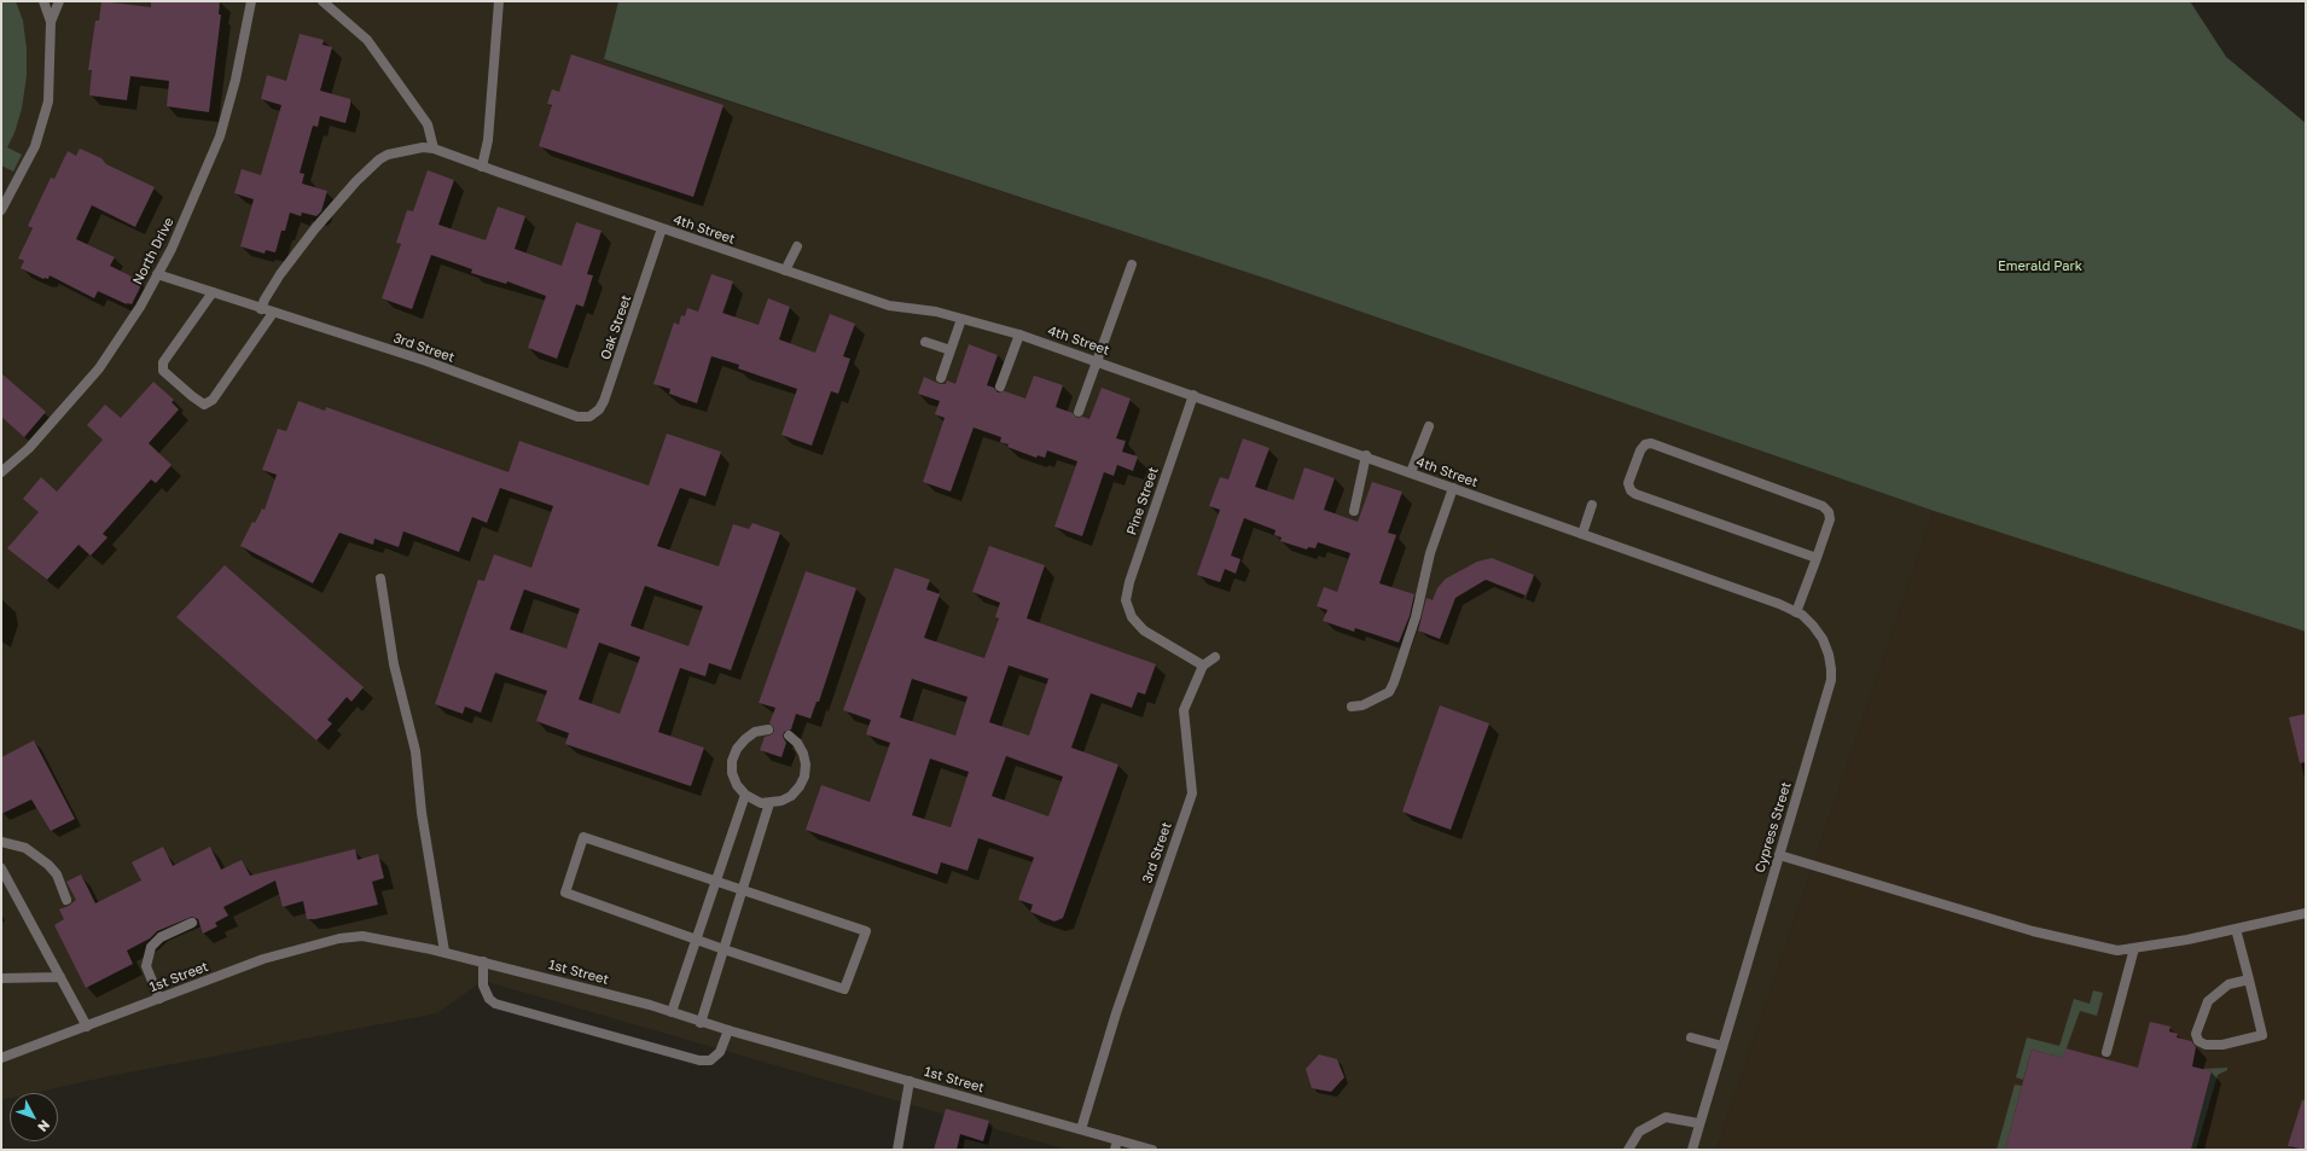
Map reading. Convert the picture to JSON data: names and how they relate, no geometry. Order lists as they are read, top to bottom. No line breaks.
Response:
{"streets":{"street":["4th Street","North Drive","Oak Street","3rd Street","Pine Street","Cypress Street","1st Street"]},"crossings":[["4th Street","Oak Street"],["4th Street","Pine Street"],["4th Street","Cypress Street"],["North Drive","3rd Street"],["Oak Street","3rd Street"],["3rd Street","Pine Street"],["3rd Street","1st Street"]],"parks":["Emerald Park"],"north":"bottom right"}
